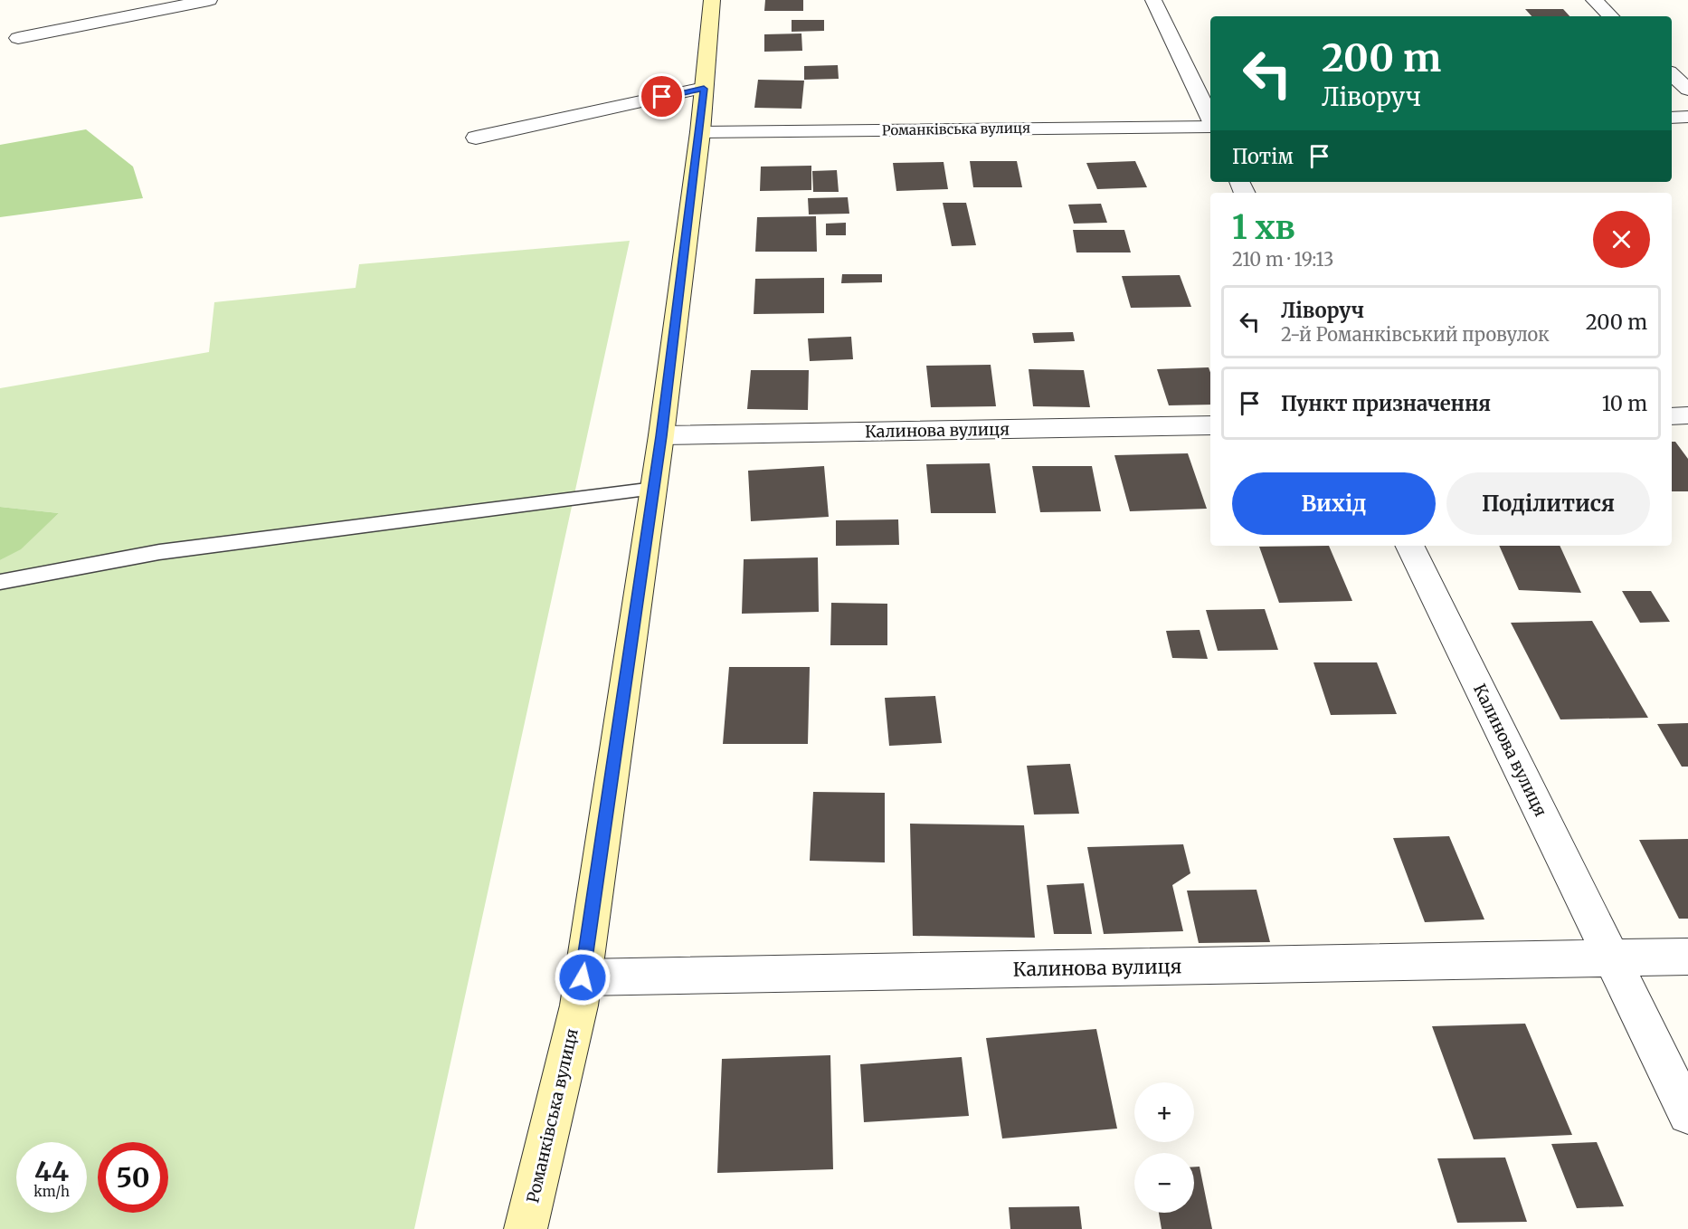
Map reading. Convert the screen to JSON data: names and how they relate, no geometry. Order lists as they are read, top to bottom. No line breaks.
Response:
{"streets":{"main road":["Романківська вулиця"],"street":["Калинова вулиця"]},"crossings":[["Романківська вулиця","Калинова вулиця"]],"page":{"turn":["200 m","Ліворуч"],"then":"Потім","heading":["1 хв","210 m · 19:13"],"list":[{"name":"Ліворуч","note":"2-й Романківський провулок","value":"200 m"},{"name":"Пункт призначення","value":"10 m"}],"buttons":["Вихід","Поділитися"],"map_buttons":["+","−"],"speed":"44 km/h","limit":"50"}}
